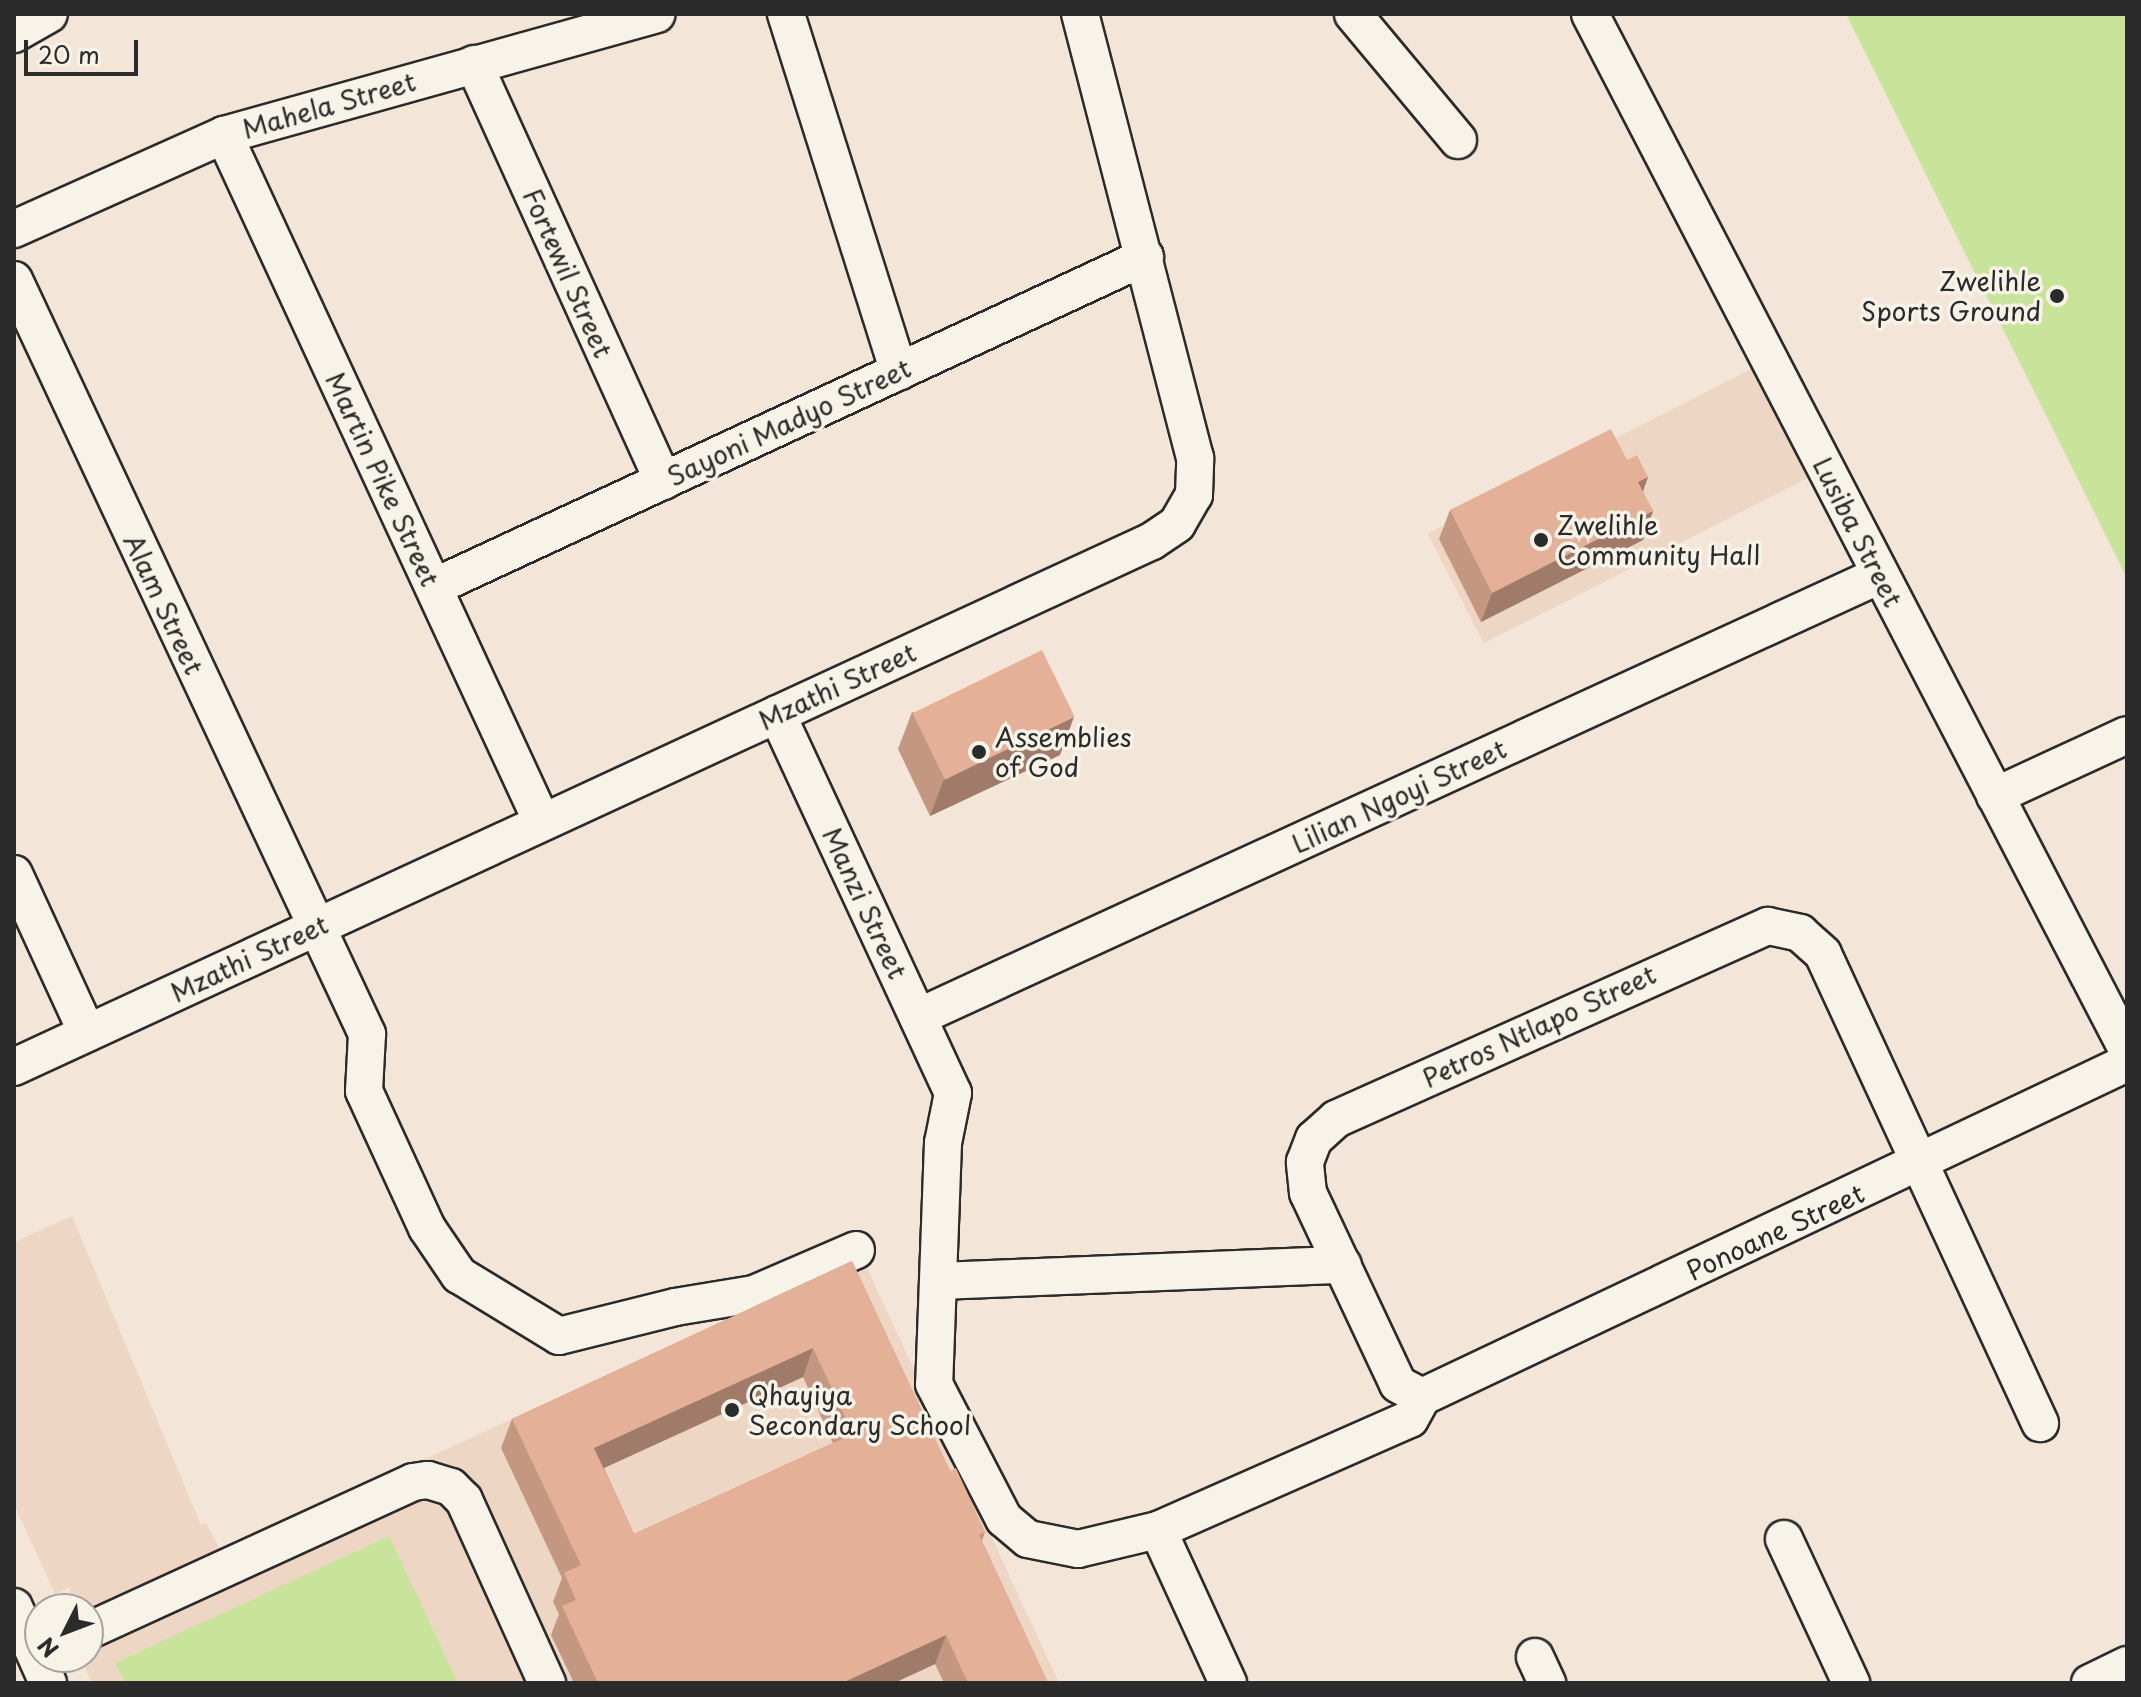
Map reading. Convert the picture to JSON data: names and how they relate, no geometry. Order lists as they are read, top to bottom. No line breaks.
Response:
{"streets":{"street":["Mahela Street","Fortewil Street","Sayoni Madyo Street","Martin Pike Street","Lusiba Street","Alam Street","Mzathi Street","Lilian Ngoyi Street","Manzi Street","Petros Ntlapo Street","Ponoane Street"]},"crossings":[["Mahela Street","Fortewil Street"],["Mahela Street","Martin Pike Street"],["Fortewil Street","Sayoni Madyo Street"],["Sayoni Madyo Street","Martin Pike Street"],["Sayoni Madyo Street","Mzathi Street"],["Martin Pike Street","Mzathi Street"],["Lusiba Street","Lilian Ngoyi Street"],["Alam Street","Mzathi Street"],["Mzathi Street","Manzi Street"],["Lilian Ngoyi Street","Manzi Street"],["Petros Ntlapo Street","Ponoane Street"]],"places":["Zwelihle Sports Ground","Zwelihle Community Hall","Assemblies of God","Qhayiya Secondary School"],"scale_bar":"20 m","north":"bottom left"}
